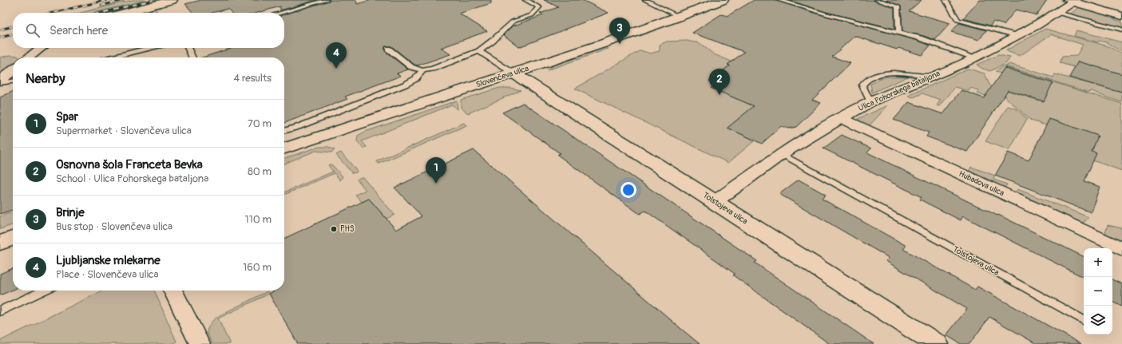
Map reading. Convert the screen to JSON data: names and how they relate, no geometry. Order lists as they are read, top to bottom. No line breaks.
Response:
{"streets":{"street":["Slovenčeva ulica","Ulica Pohorskega bataljona","Hubadova ulica","Tolstojeva ulica"]},"crossings":[["Slovenčeva ulica","Tolstojeva ulica"],["Ulica Pohorskega bataljona","Hubadova ulica"],["Ulica Pohorskega bataljona","Tolstojeva ulica"]],"places":["PHS"],"page":{"search":"Search here","pins":["3","4","2","1"],"heading":["Nearby","4 results"],"list":[{"mark":"1","name":"Spar","note":"Supermarket · Slovenčeva ulica","value":"70 m"},{"mark":"2","name":"Osnovna šola Franceta Bevka","note":"School · Ulica Pohorskega bataljona","value":"80 m"},{"mark":"3","name":"Brinje","note":"Bus stop · Slovenčeva ulica","value":"110 m"},{"mark":"4","name":"Ljubljanske mlekarne","note":"Place · Slovenčeva ulica","value":"160 m"}],"map_buttons":["+","−"]}}
